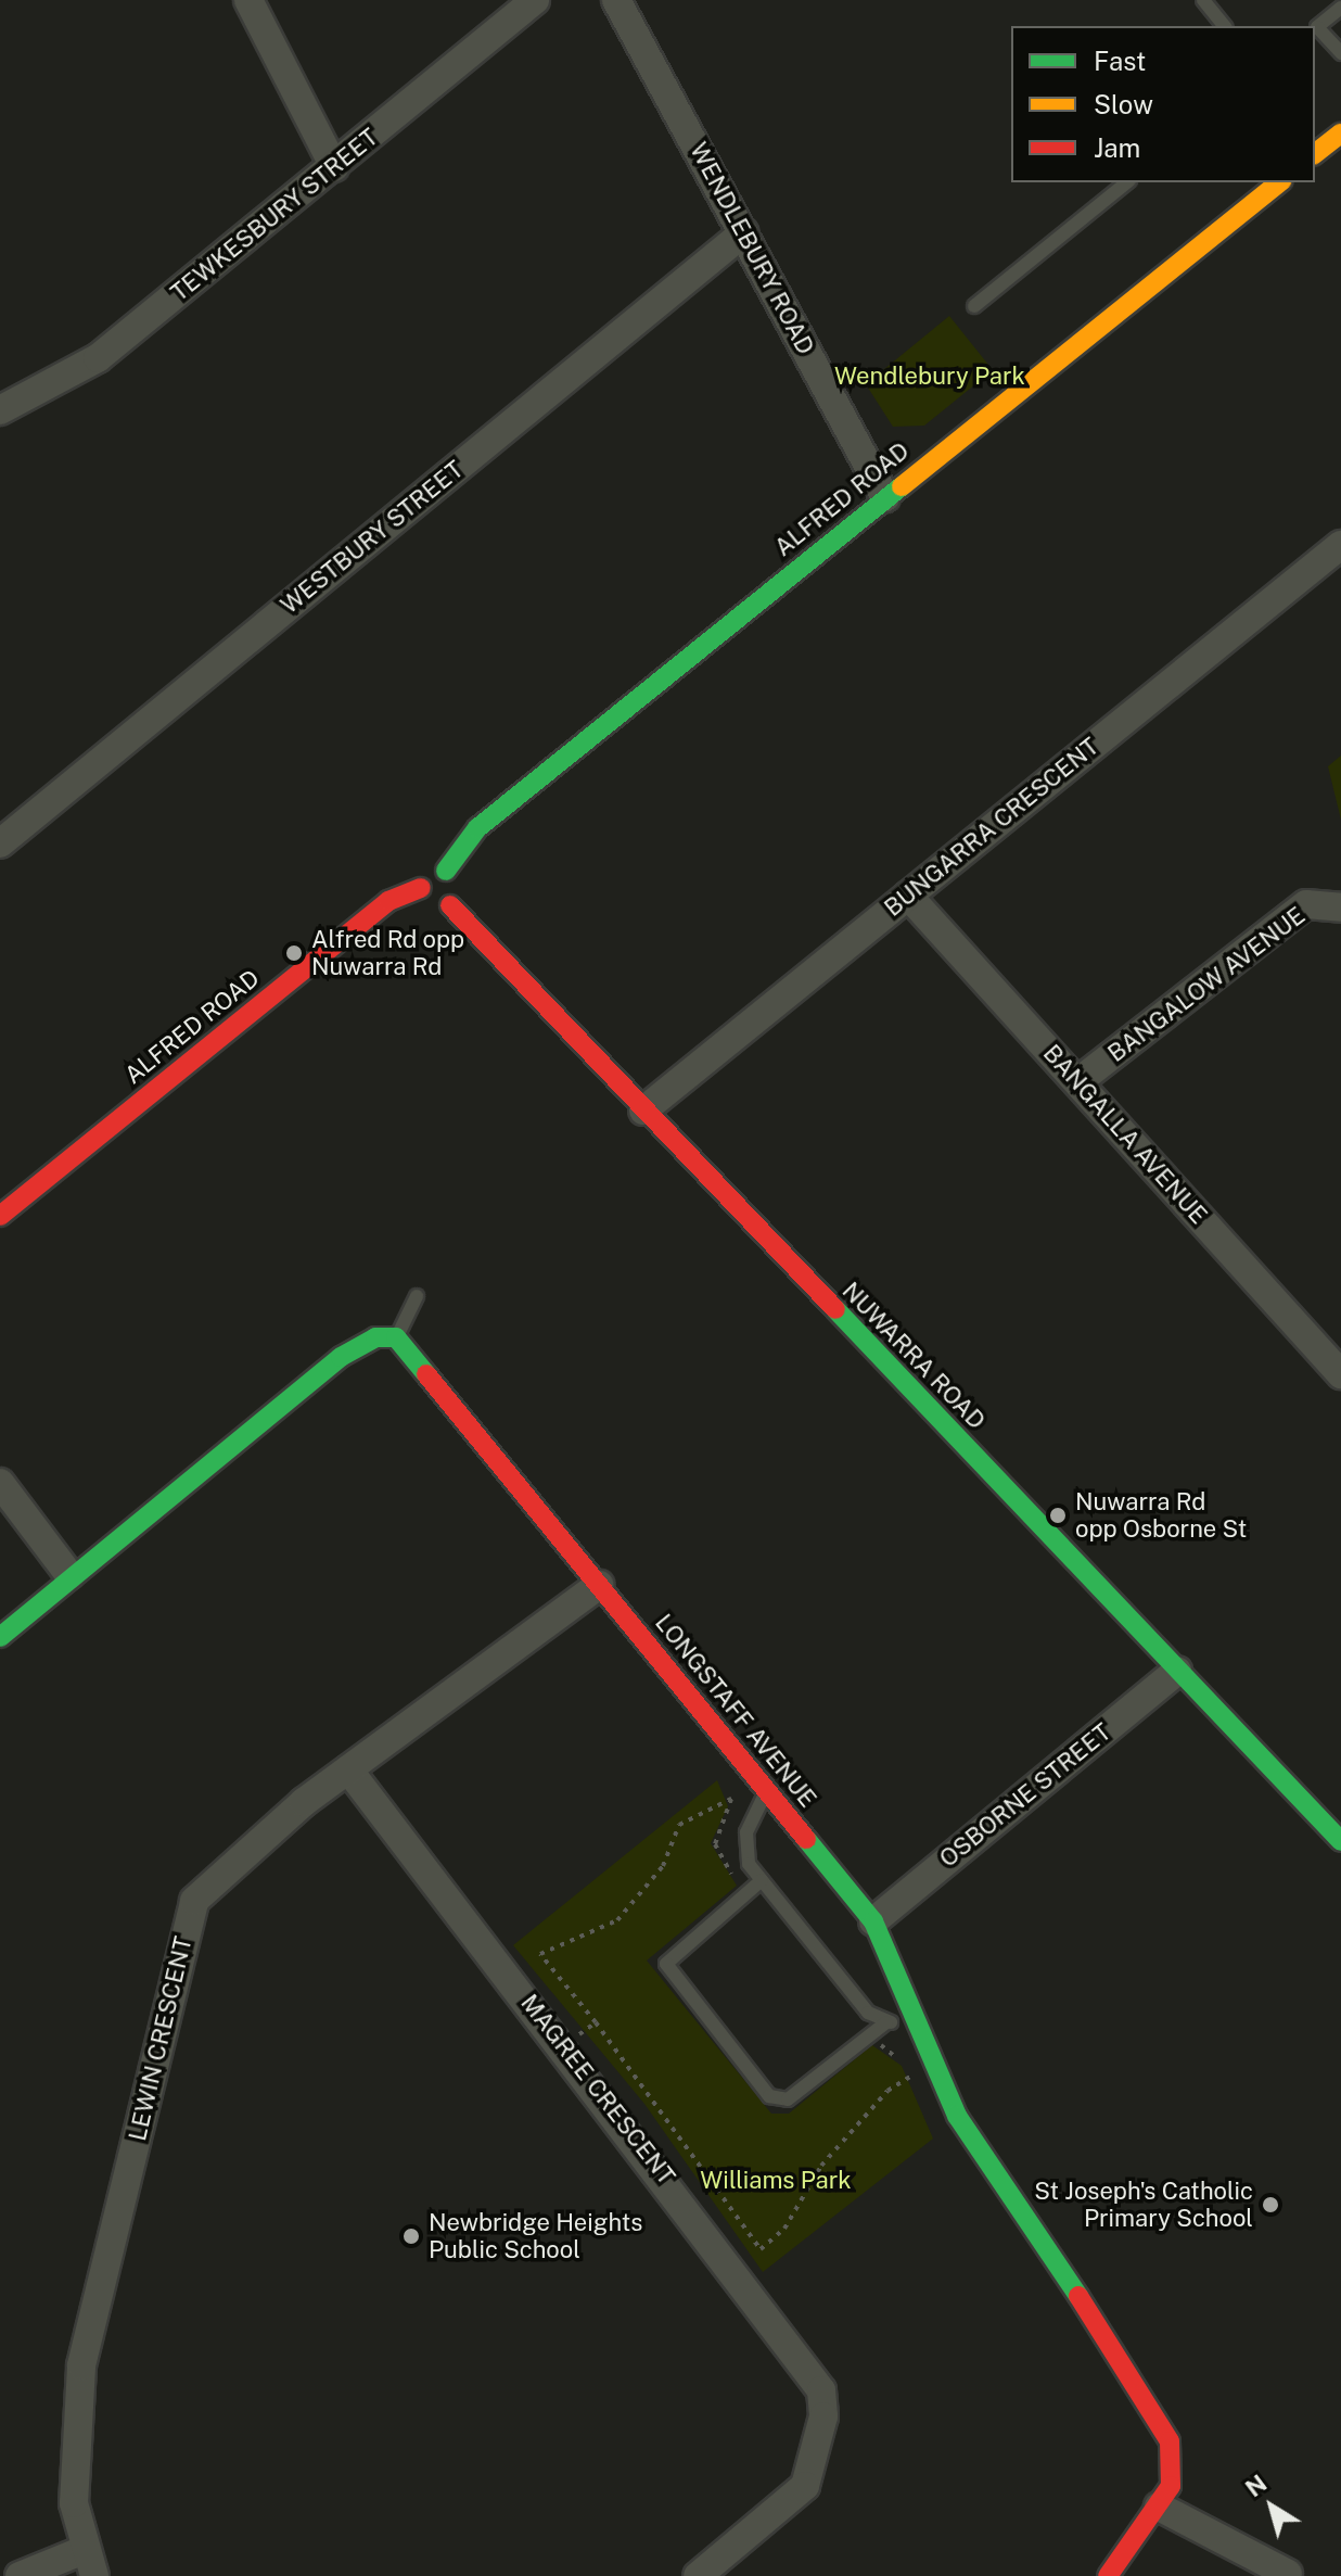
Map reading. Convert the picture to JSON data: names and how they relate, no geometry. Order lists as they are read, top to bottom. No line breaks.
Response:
{"streets":{"street":["TEWKESBURY STREET","WENDLEBURY ROAD","ALFRED ROAD","WESTBURY STREET","BUNGARRA CRESCENT","BANGALOW AVENUE","BANGALLA AVENUE","NUWARRA ROAD","LONGSTAFF AVENUE","OSBORNE STREET","LEWIN CRESCENT","MAGREE CRESCENT"]},"crossings":[["WENDLEBURY ROAD","ALFRED ROAD"],["WENDLEBURY ROAD","WESTBURY STREET"],["ALFRED ROAD","NUWARRA ROAD"],["BUNGARRA CRESCENT","BANGALLA AVENUE"],["BUNGARRA CRESCENT","NUWARRA ROAD"],["BANGALOW AVENUE","BANGALLA AVENUE"],["NUWARRA ROAD","OSBORNE STREET"],["LONGSTAFF AVENUE","OSBORNE STREET"],["LONGSTAFF AVENUE","LEWIN CRESCENT"],["LEWIN CRESCENT","MAGREE CRESCENT"]],"parks":["Wendlebury Park","Williams Park"],"places":["Alfred Rd opp Nuwarra Rd","Nuwarra Rd opp Osborne St","St Joseph's Catholic Primary School","Newbridge Heights Public School"],"legend":["Fast","Slow","Jam"],"north":"top left"}
